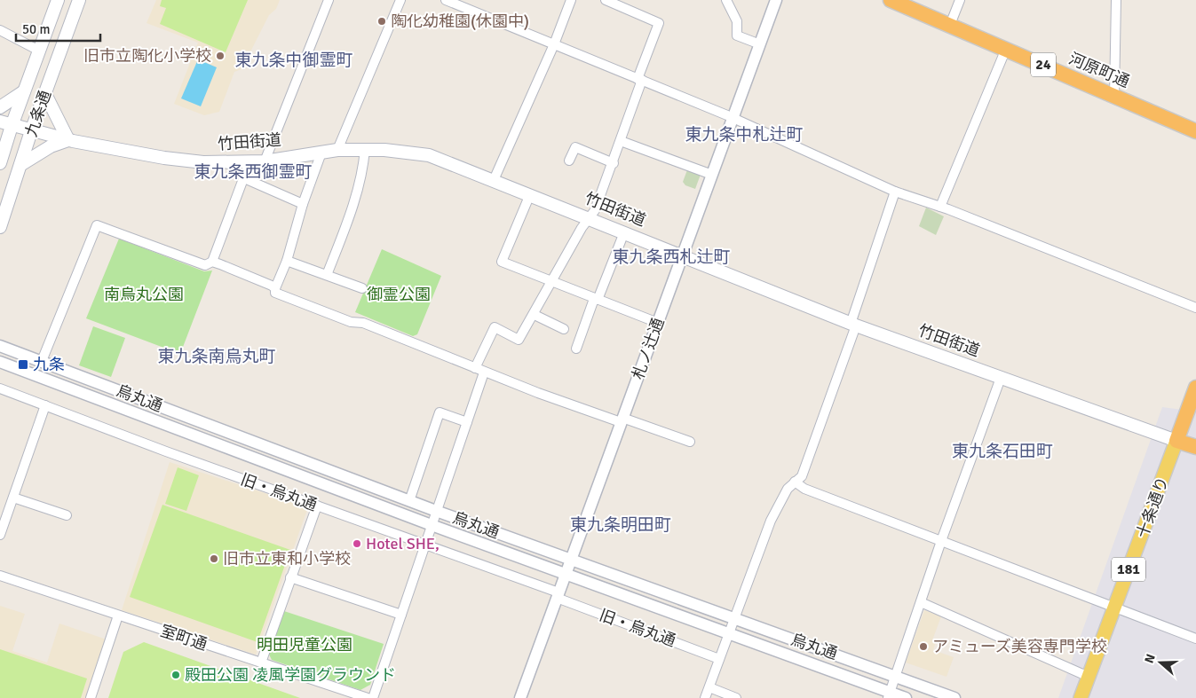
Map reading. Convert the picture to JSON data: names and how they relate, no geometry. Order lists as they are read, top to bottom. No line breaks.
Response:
{"streets":{"highway":["24","河原町通","竹田街道"],"main road":["九条通","十条通り","181"],"street":["札ノ辻通","烏丸通","旧・烏丸通","室町通"]},"crossings":[["九条通","竹田街道"],["竹田街道","札ノ辻通"],["竹田街道","十条通り"],["札ノ辻通","烏丸通"],["札ノ辻通","旧・烏丸通"]],"districts":["東九条中御霊町","東九条中札辻町","東九条西御霊町","東九条西札辻町","東九条南烏丸町","東九条石田町","東九条明田町"],"parks":["南烏丸公園","御霊公園","明田児童公園"],"places":{"other":["陶化幼稚園(休園中)","旧市立陶化小学校","Hotel SHE,","旧市立東和小学校","アミューズ美容専門学校","殿田公園 凌風学園グラウンド"],"transit":["九条"]},"scale_bar":"50 m","north":"left"}
